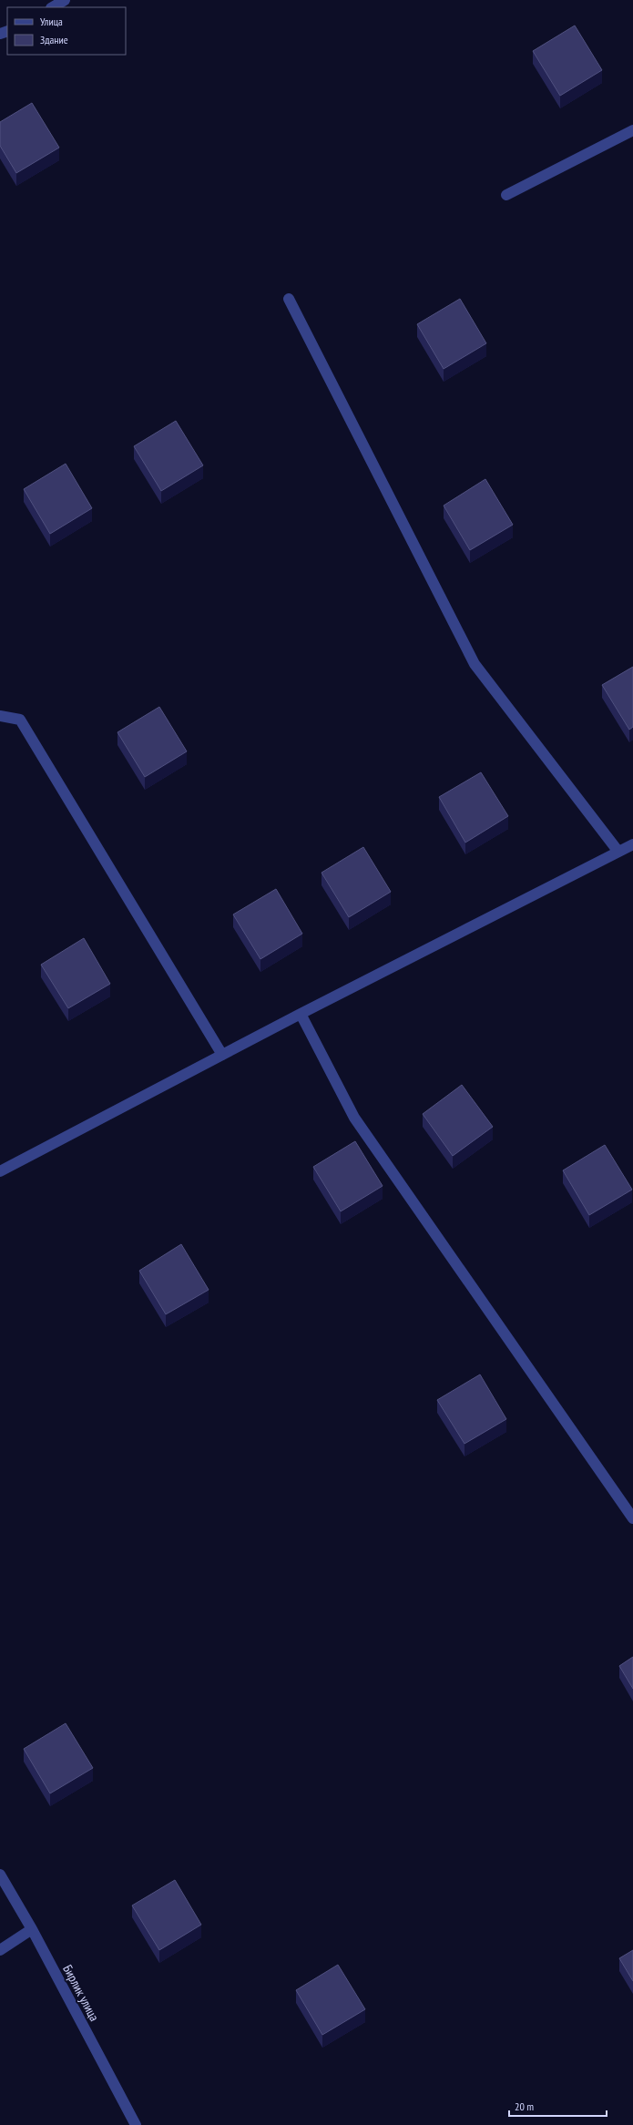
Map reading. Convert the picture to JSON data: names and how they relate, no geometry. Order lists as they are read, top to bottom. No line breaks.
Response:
{"streets":{"street":["Бирлик улица"]},"legend":["Улица","Здание"],"scale_bar":"20 m"}
